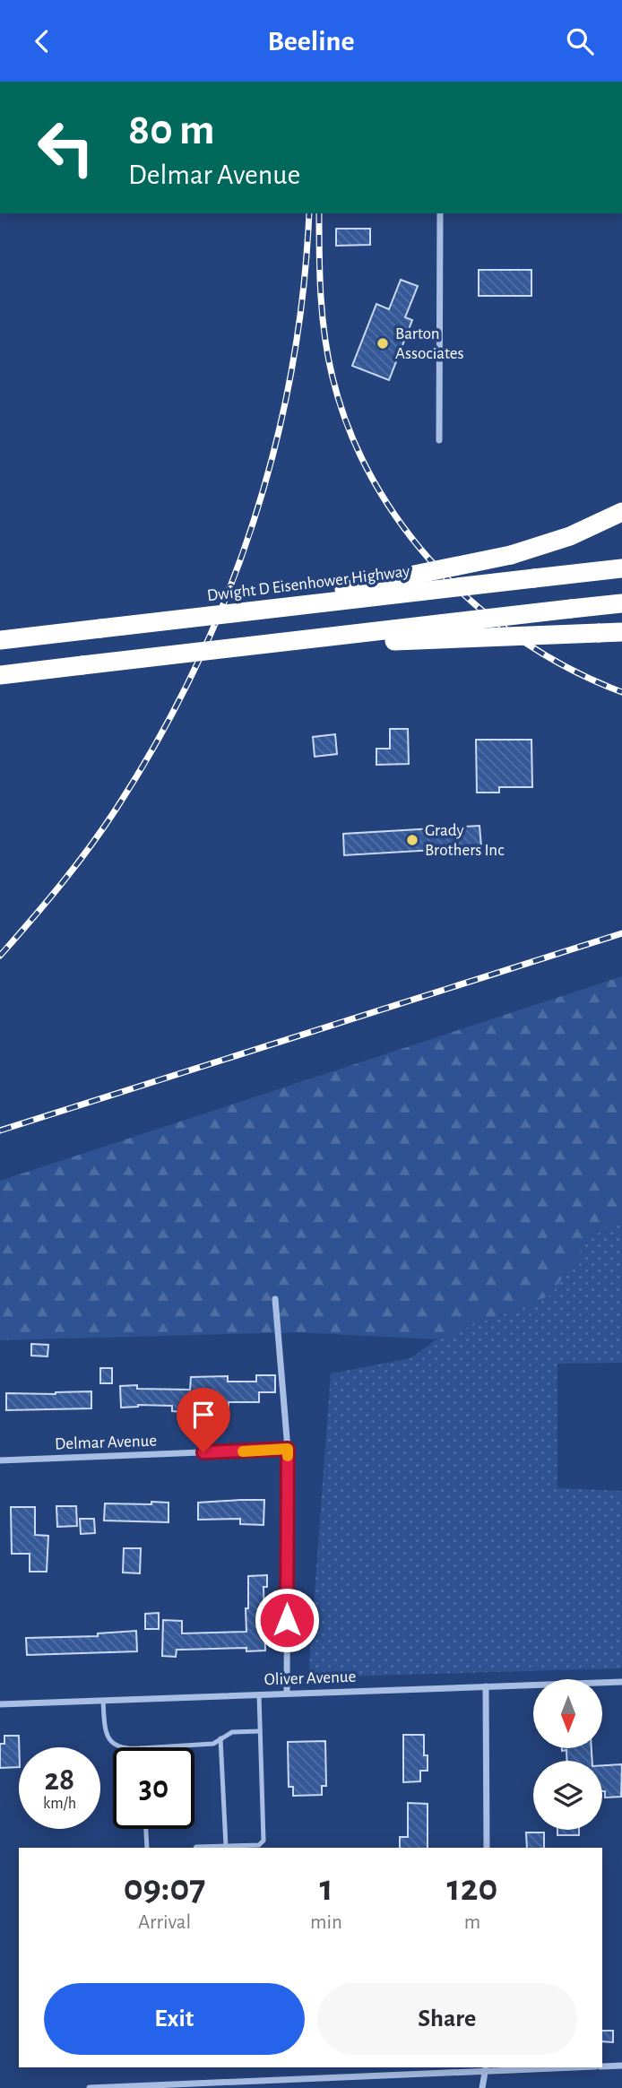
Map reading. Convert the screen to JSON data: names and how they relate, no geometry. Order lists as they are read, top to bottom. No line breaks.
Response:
{"streets":{"highway":["Dwight D Eisenhower Highway"],"street":["Delmar Avenue","Oliver Avenue"]},"places":["Barton Associates","Grady Brothers Inc"],"north":"bottom","page":{"header":"Beeline","turn":["80 m","Delmar Avenue"],"speed":"28 km/h","limit":"30","eta":["09:07","Arrival","1","min","120","m"],"buttons":["Exit","Share"]}}
